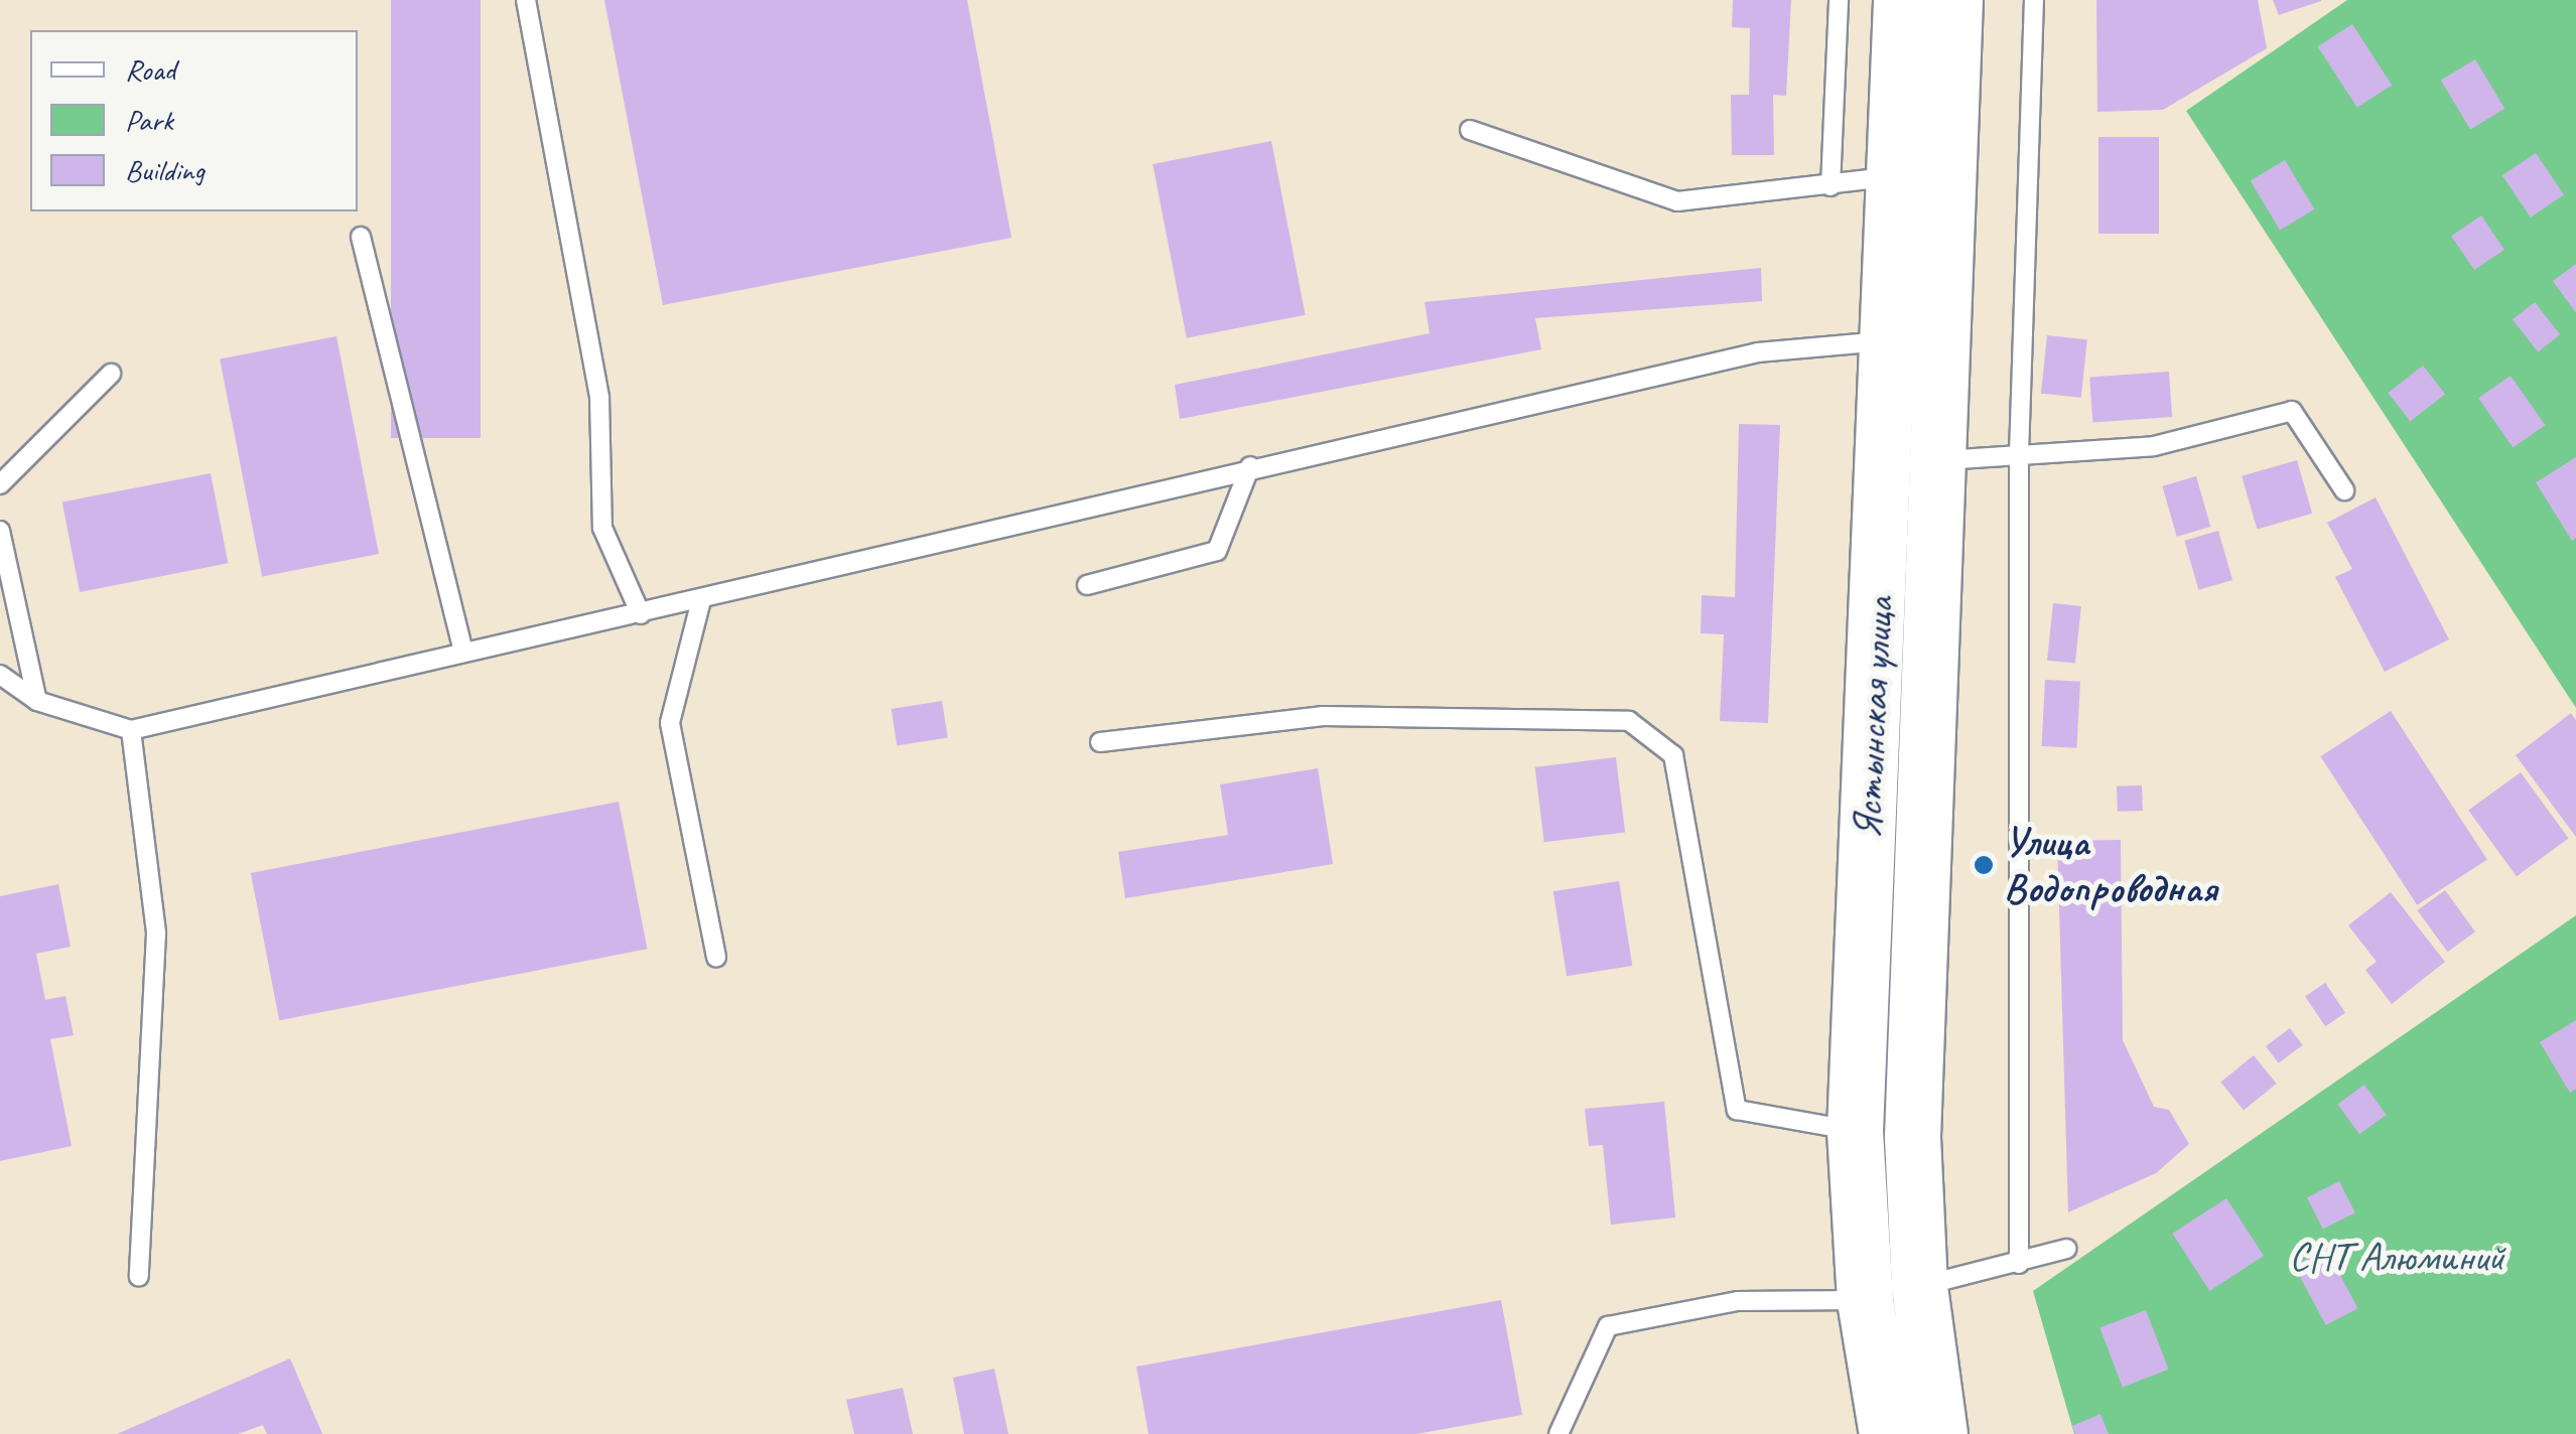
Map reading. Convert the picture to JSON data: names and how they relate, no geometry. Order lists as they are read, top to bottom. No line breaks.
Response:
{"streets":{"main road":["Ястынская улица"]},"parks":["СНТ Алюминий"],"places":["Улица Водопроводная"],"legend":["Road","Park","Building"]}
